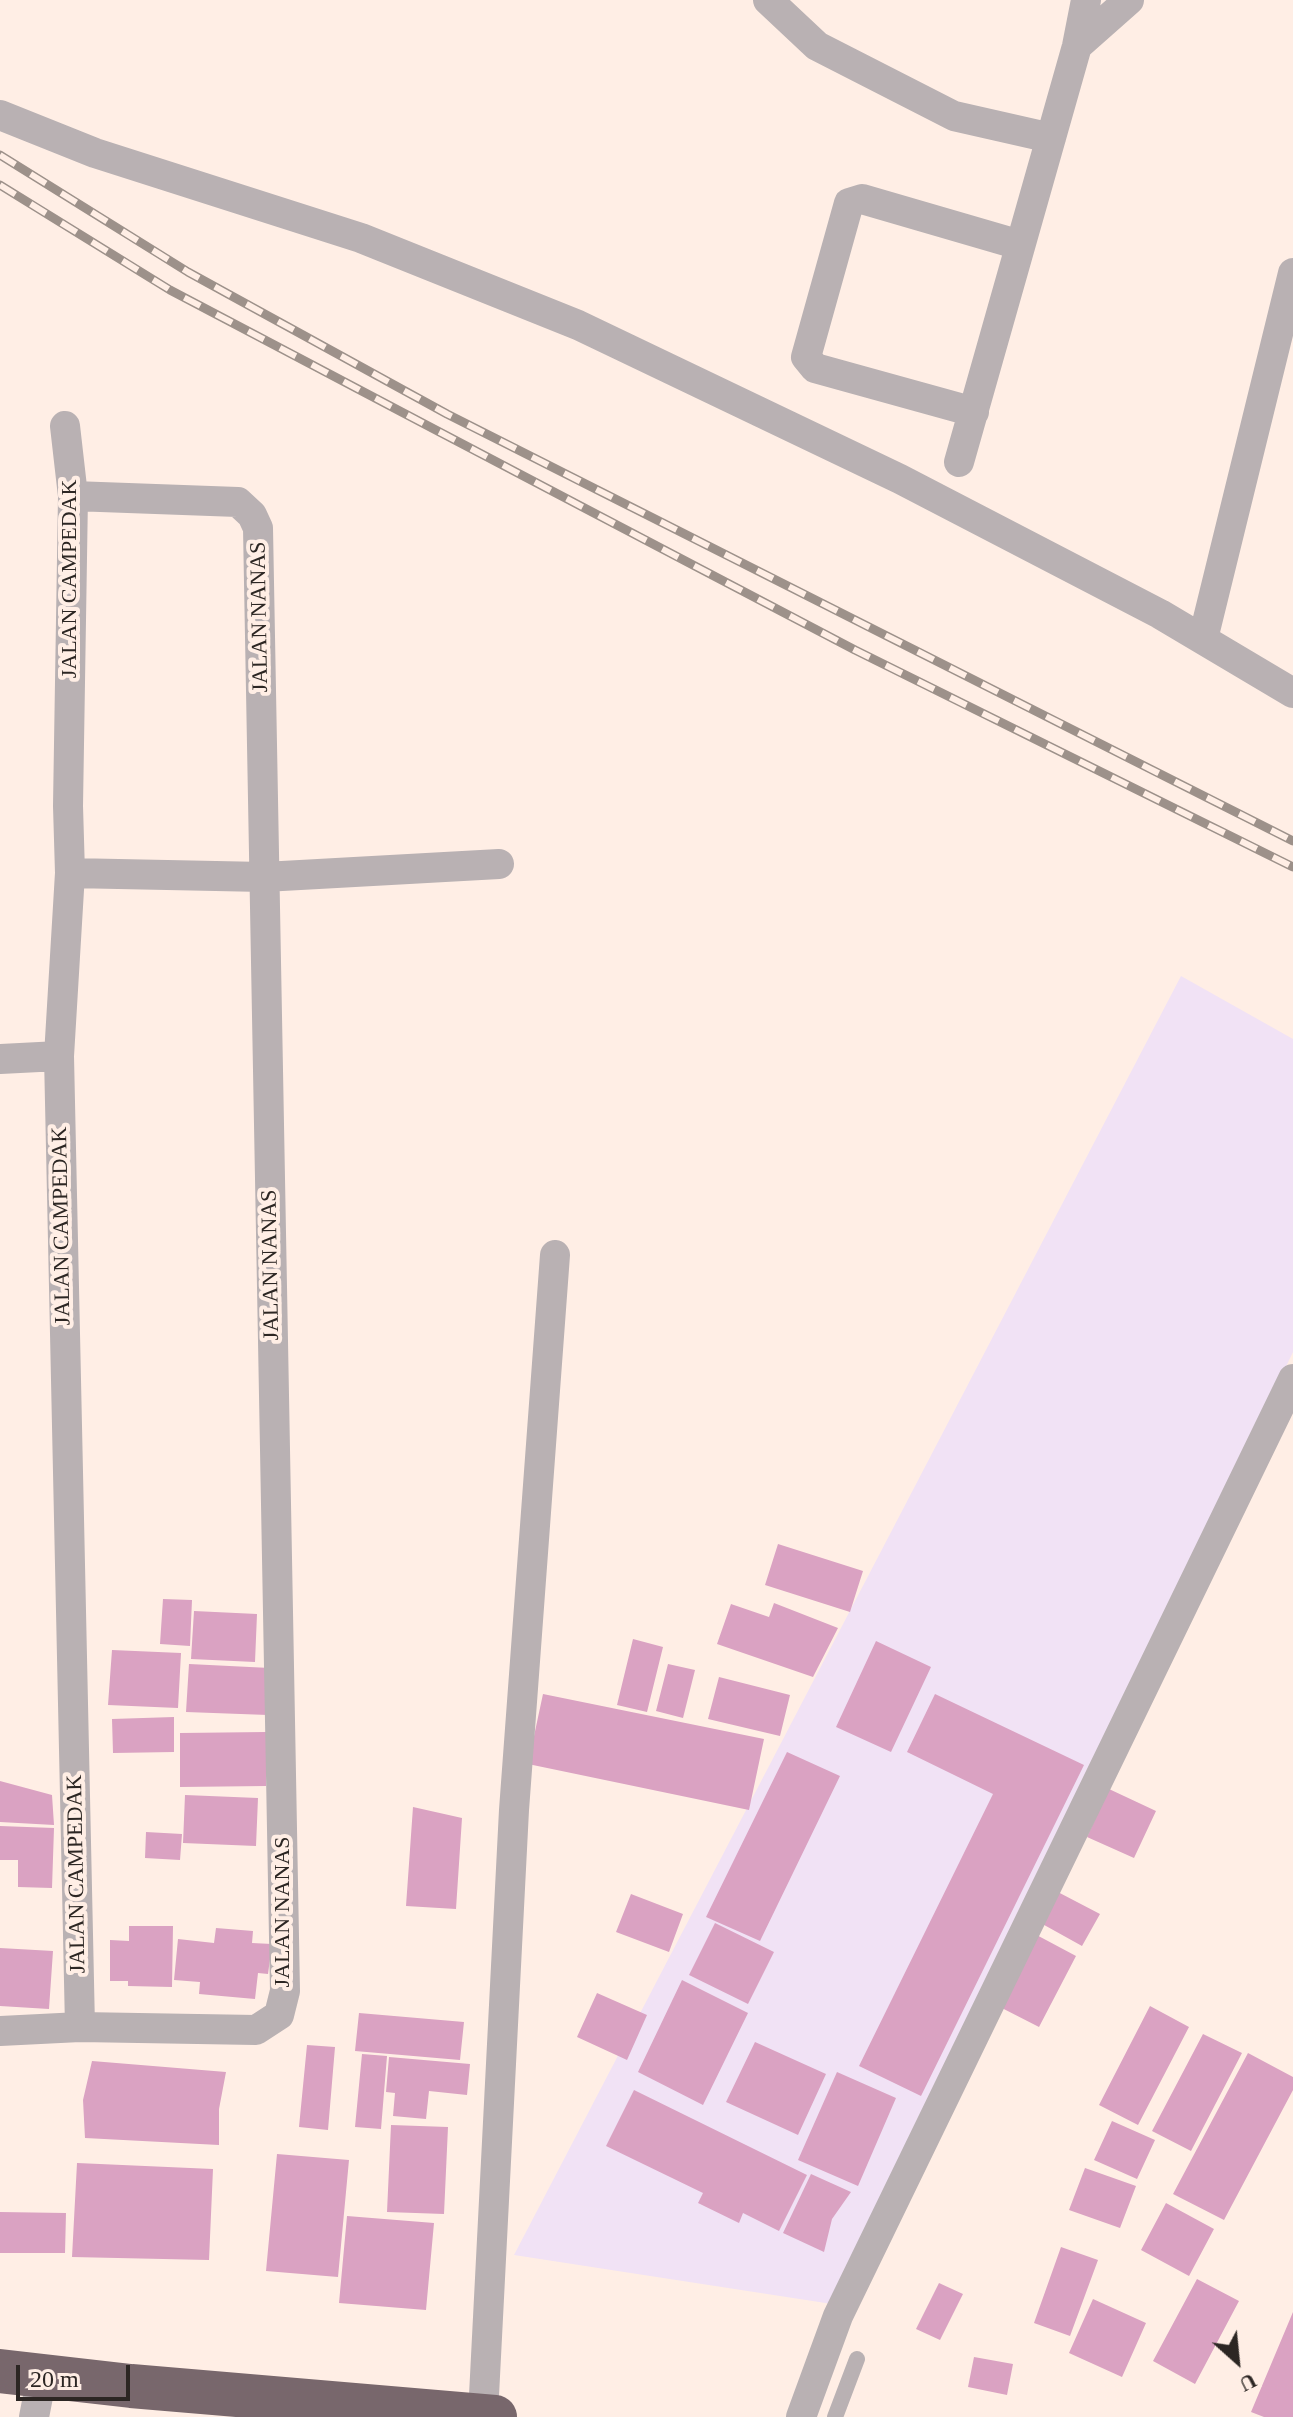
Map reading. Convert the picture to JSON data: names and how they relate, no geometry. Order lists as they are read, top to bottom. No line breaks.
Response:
{"streets":{"street":["JALAN CAMPEDAK","JALAN NANAS"]},"crossings":[["JALAN CAMPEDAK","JALAN NANAS"]],"scale_bar":"20 m","north":"bottom right"}
